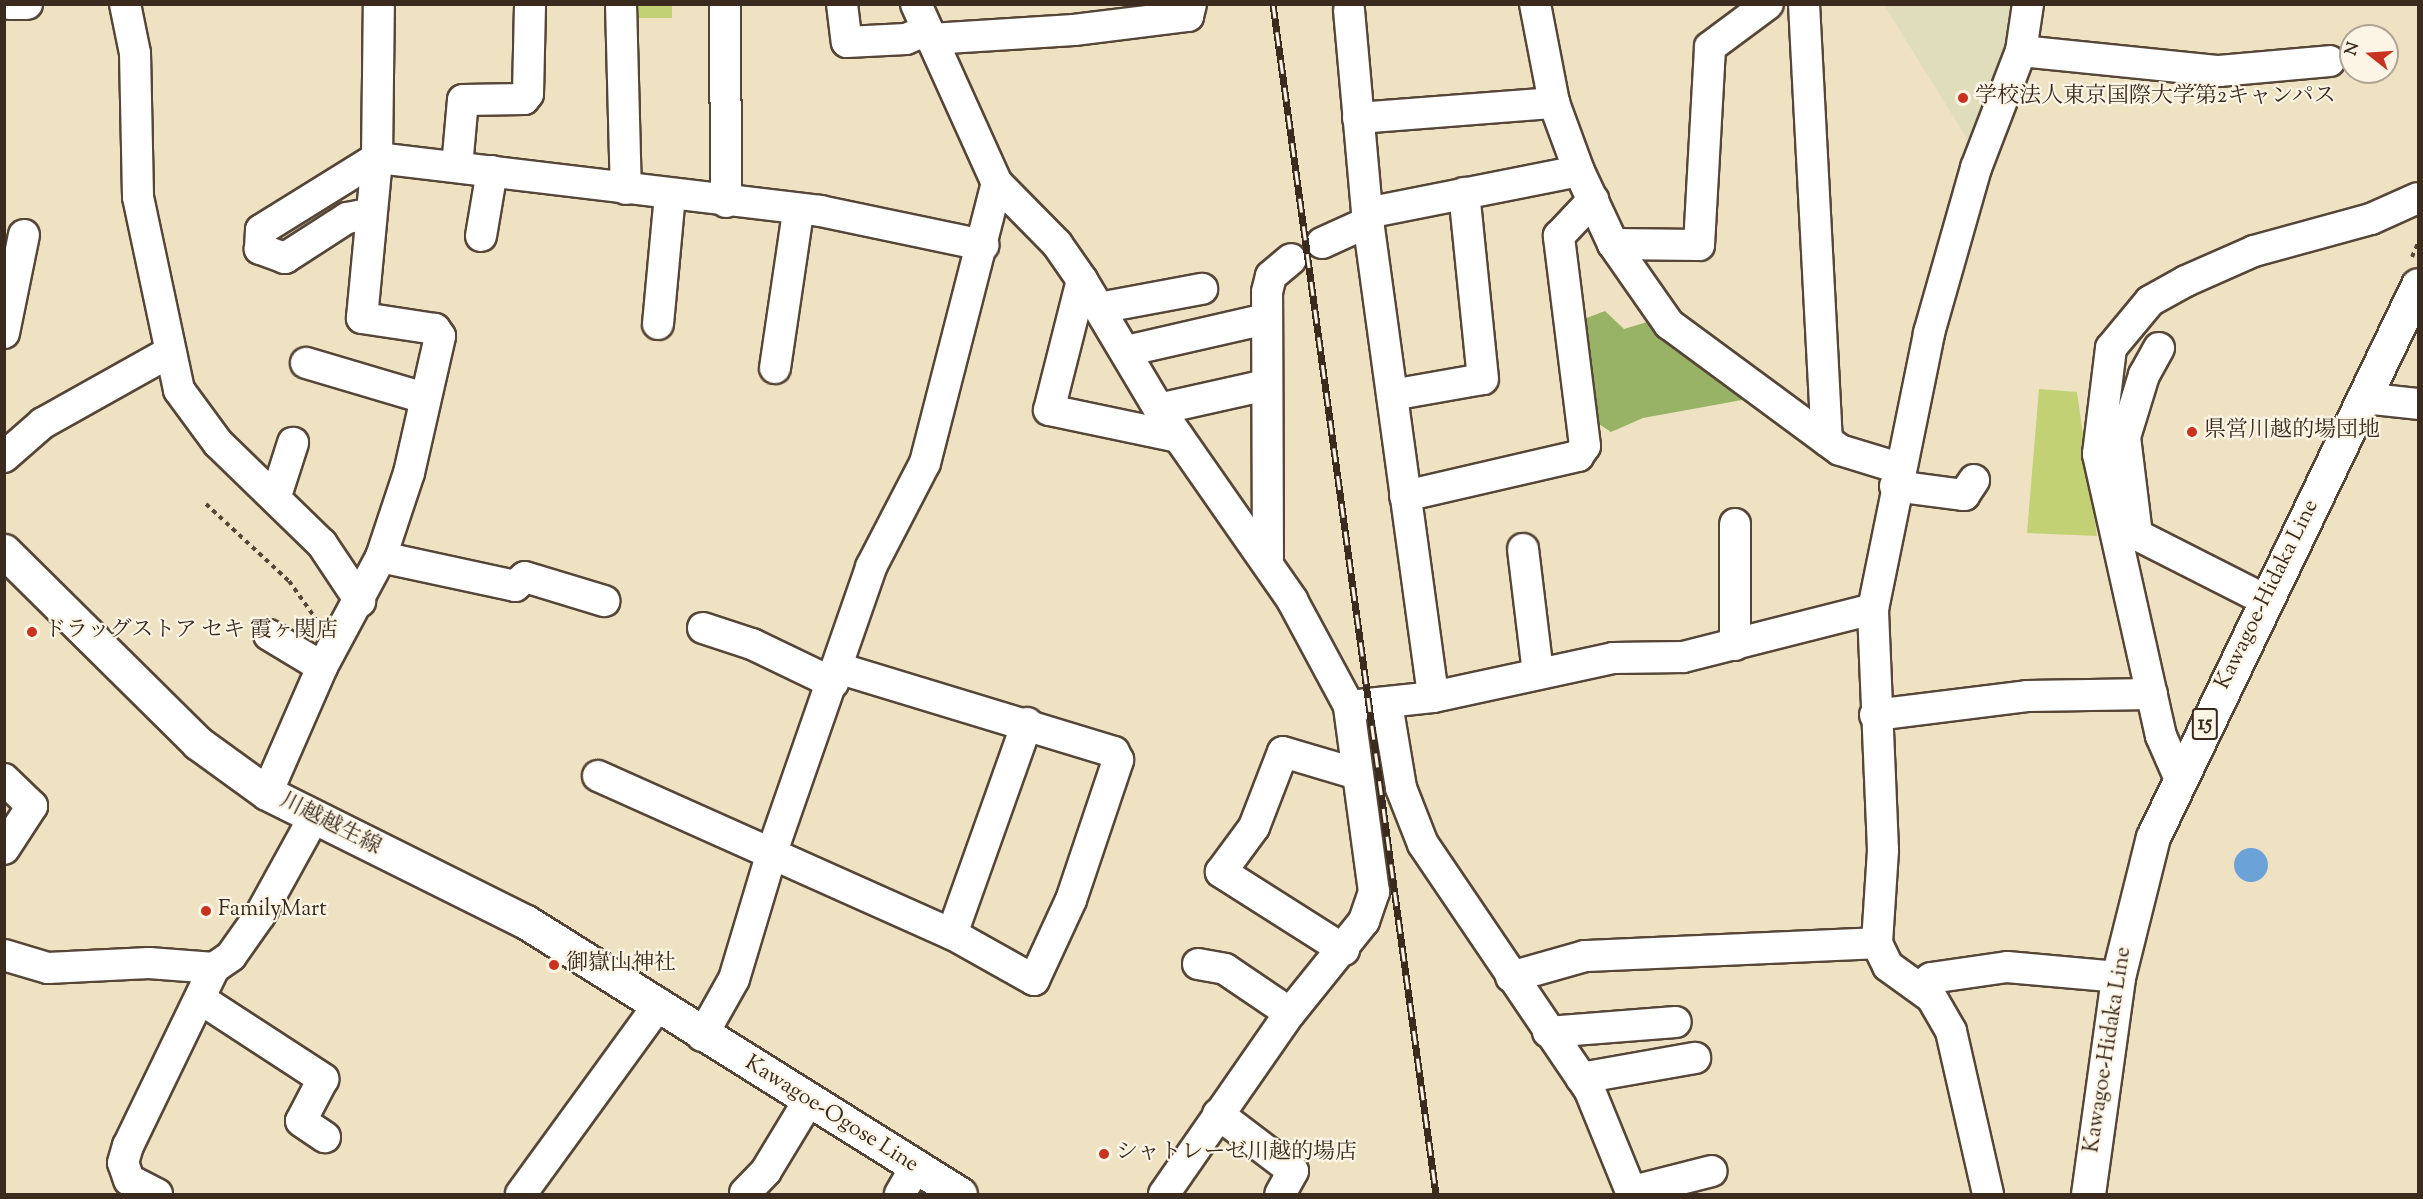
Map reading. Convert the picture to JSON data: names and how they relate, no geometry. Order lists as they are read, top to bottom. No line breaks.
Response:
{"streets":{"main road":["Kawagoe-Hidaka Line","15","川越越生線","Kawagoe-Ogose Line"]},"crossings":[["川越越生線","Kawagoe-Ogose Line"]],"places":["学校法人東京国際大学第2キャンパス","県営川越的場団地","ドラッグストア セキ 霞ヶ関店","FamilyMart","御嶽山神社","シャトレーゼ川越的場店"],"north":"left"}
